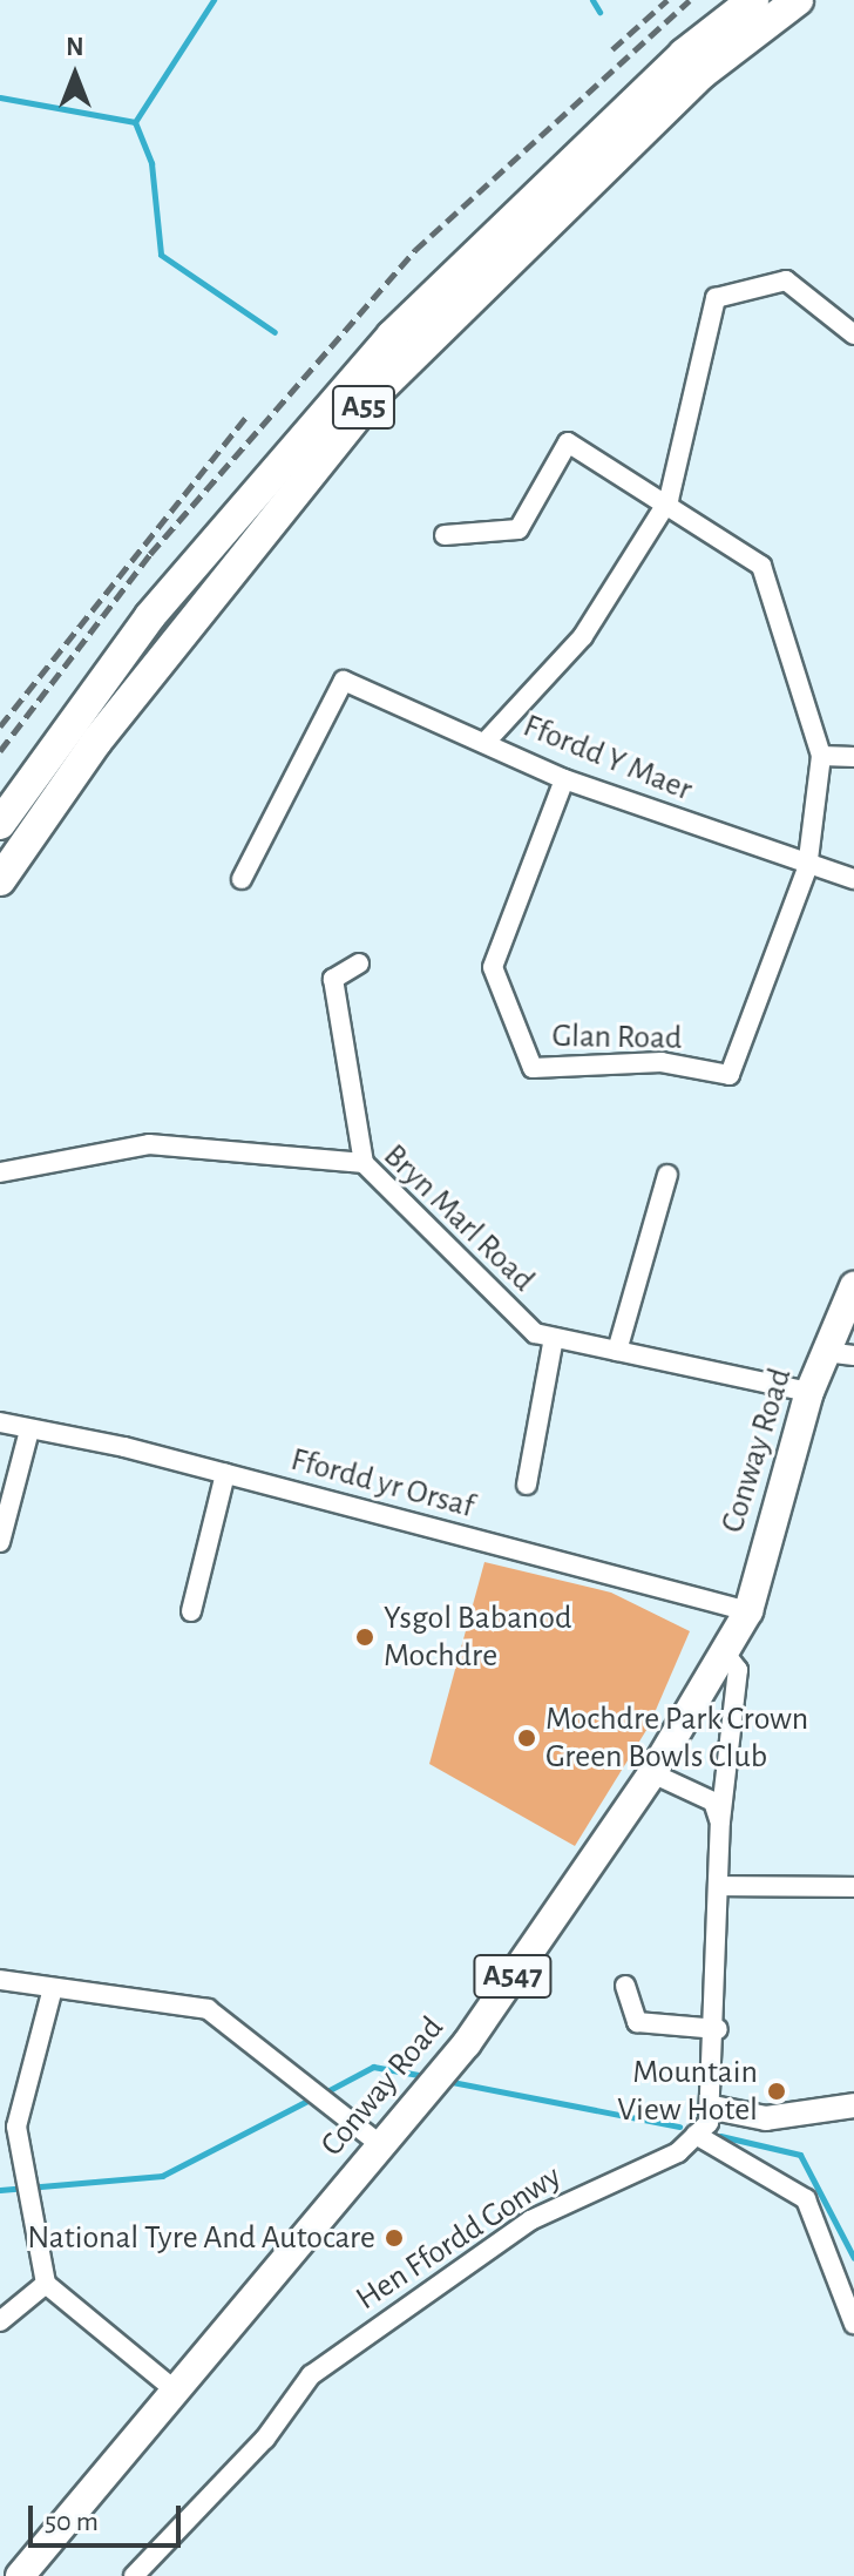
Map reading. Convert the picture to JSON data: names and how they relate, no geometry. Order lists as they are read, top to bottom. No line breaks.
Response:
{"streets":{"highway":["A55"],"main road":["Conway Road","A547"],"street":["Ffordd Y Maer","Glan Road","Bryn Marl Road","Ffordd yr Orsaf","Hen Ffordd Gonwy"]},"crossings":[["Ffordd Y Maer","Glan Road"],["Bryn Marl Road","Conway Road"],["Conway Road","Ffordd yr Orsaf"],["Conway Road","Hen Ffordd Gonwy"]],"places":["Ysgol Babanod Mochdre","Mochdre Park Crown Green Bowls Club","Mountain View Hotel","National Tyre And Autocare"],"scale_bar":"50 m","north":"top"}
